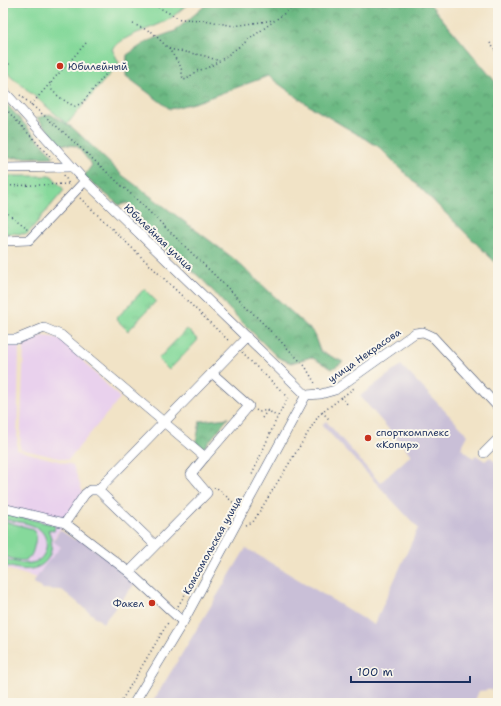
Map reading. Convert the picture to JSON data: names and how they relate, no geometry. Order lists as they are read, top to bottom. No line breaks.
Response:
{"streets":{"street":["Юбилейная улица","улица Некрасова","Комсомольская улица"]},"crossings":[["Юбилейная улица","улица Некрасова"],["Юбилейная улица","Комсомольская улица"],["улица Некрасова","Комсомольская улица"]],"places":["Юбилейный","спорткомплекс «Копир»","Факел"],"scale_bar":"100 m"}
